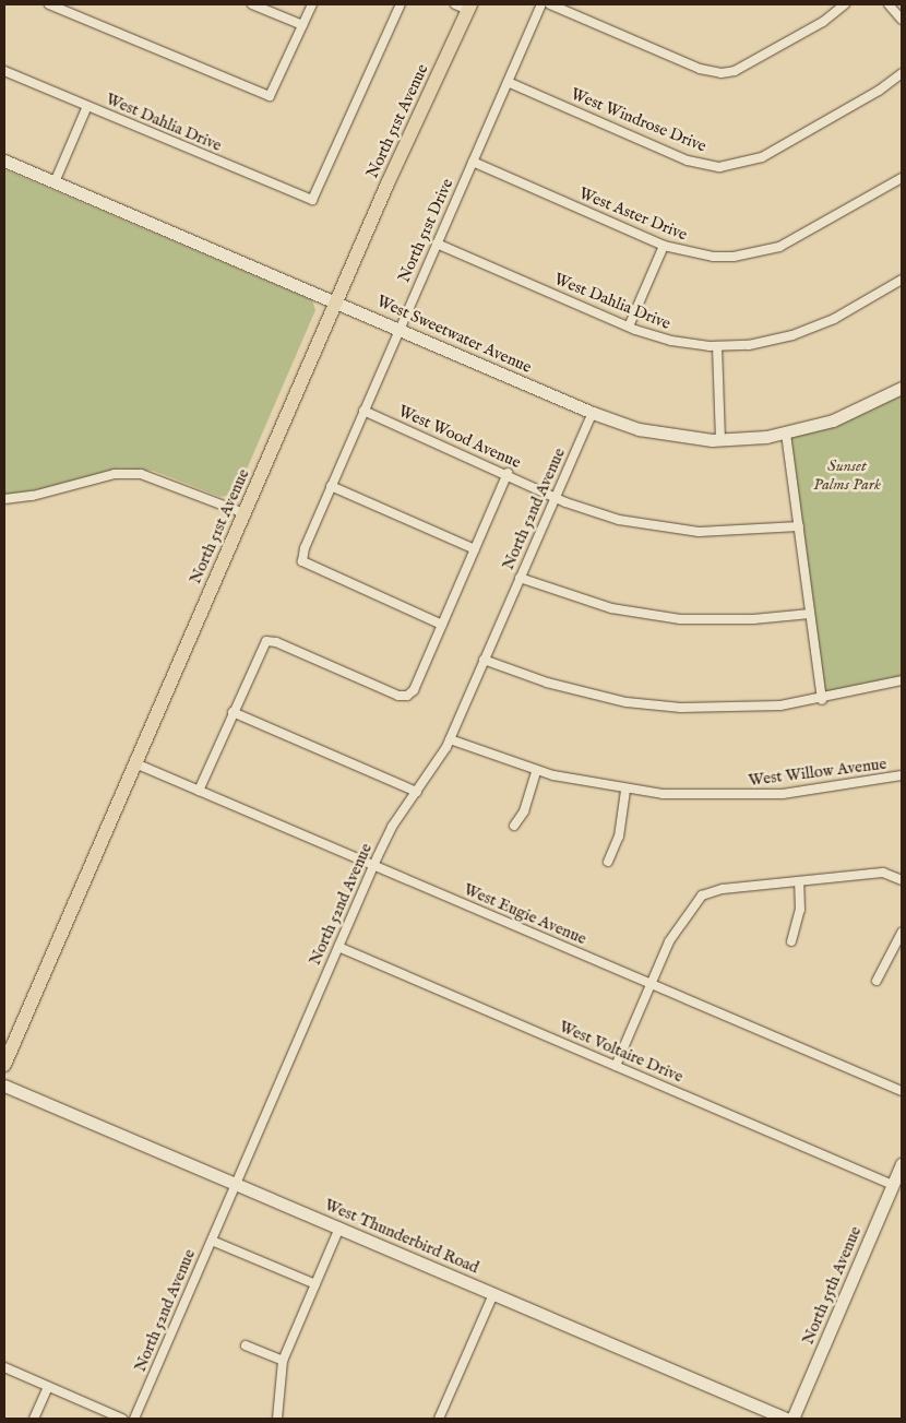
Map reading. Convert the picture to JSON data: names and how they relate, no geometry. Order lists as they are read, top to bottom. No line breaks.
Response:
{"streets":{"main road":["North 51st Avenue"],"street":["West Windrose Drive","West Dahlia Drive","West Aster Drive","North 51st Drive","West Sweetwater Avenue","West Wood Avenue","North 52nd Avenue","West Willow Avenue","West Eugie Avenue","West Voltaire Drive","West Thunderbird Road","North 55th Avenue"]},"crossings":[["West Windrose Drive","North 51st Drive"],["North 51st Avenue","West Sweetwater Avenue"],["North 51st Avenue","West Eugie Avenue"],["West Dahlia Drive","North 51st Drive"],["West Aster Drive","North 51st Drive"],["North 51st Drive","West Sweetwater Avenue"],["North 51st Drive","West Wood Avenue"],["West Sweetwater Avenue","North 52nd Avenue"],["West Wood Avenue","North 52nd Avenue"],["North 52nd Avenue","West Willow Avenue"],["North 52nd Avenue","West Eugie Avenue"],["North 52nd Avenue","West Voltaire Drive"],["North 52nd Avenue","West Thunderbird Road"],["West Voltaire Drive","North 55th Avenue"]],"parks":["Sunset Palms Park"]}
